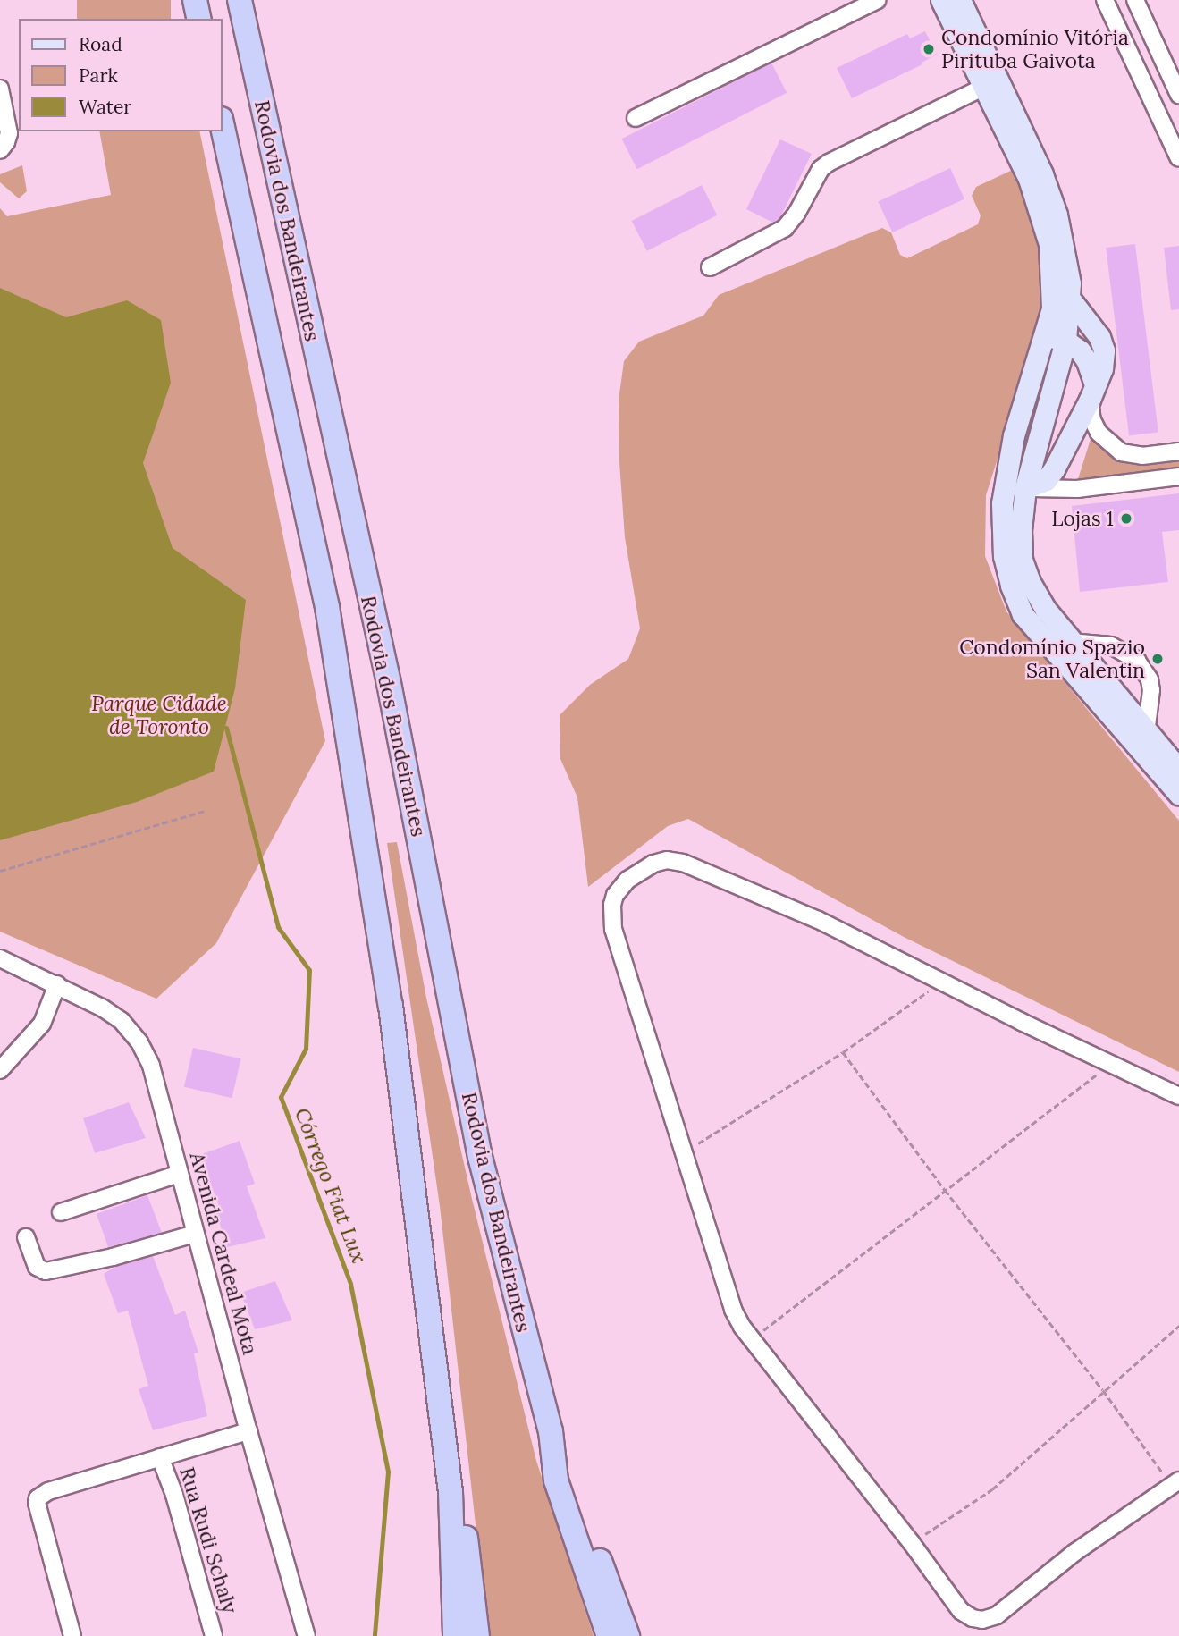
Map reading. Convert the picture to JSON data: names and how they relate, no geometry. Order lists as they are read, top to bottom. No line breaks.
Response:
{"streets":{"highway":["Rodovia dos Bandeirantes"],"street":["Avenida Cardeal Mota","Rua Rudi Schaly"]},"water":["Córrego Fiat Lux"],"parks":["Parque Cidade de Toronto"],"places":["Condomínio Vitória Pirituba Gaivota","Lojas 1","Condomínio Spazio San Valentin"],"legend":["Road","Park","Water"]}
